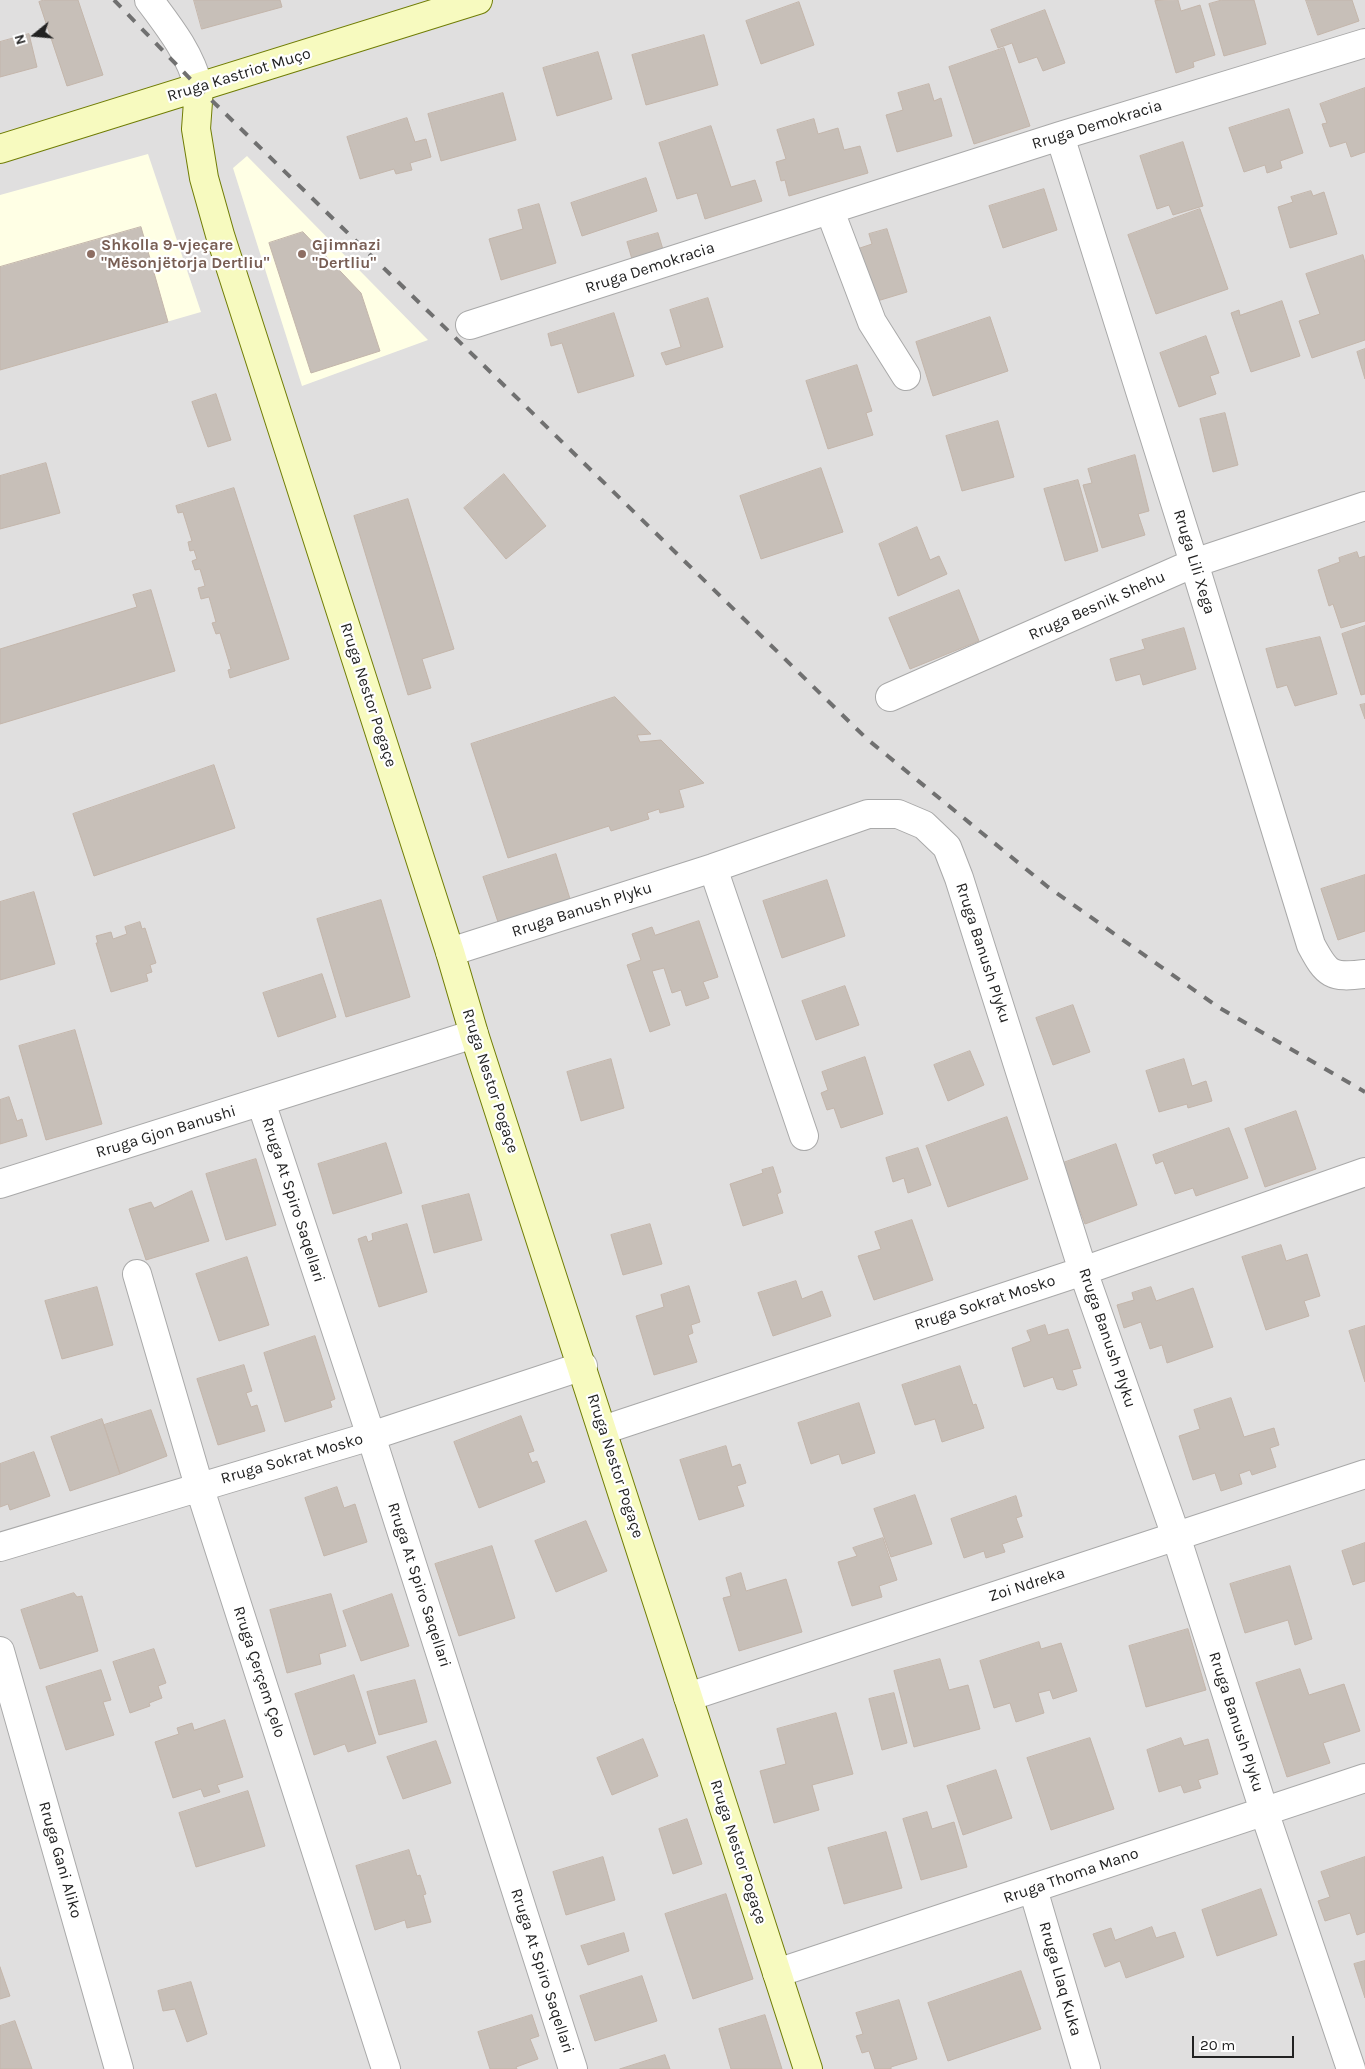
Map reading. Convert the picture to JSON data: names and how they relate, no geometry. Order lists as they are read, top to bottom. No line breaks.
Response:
{"streets":{"street":["Rruga Kastriot Muço","Rruga Demokracia","Rruga Lili Xega","Rruga Besnik Shehu","Rruga Nestor Pogaçe","Rruga Banush Plyku","Rruga Gjon Banushi","Rruga At Spiro Saqellari","Rruga Sokrat Mosko","Zoi Ndreka","Rruga Çerçem Çelo","Rruga Gani Aliko","Rruga Thoma Mano","Rruga Llaq Kuka"]},"crossings":[["Rruga Kastriot Muço","Rruga Nestor Pogaçe"],["Rruga Demokracia","Rruga Lili Xega"],["Rruga Lili Xega","Rruga Besnik Shehu"],["Rruga Nestor Pogaçe","Rruga Banush Plyku"],["Rruga Nestor Pogaçe","Rruga Gjon Banushi"],["Rruga Nestor Pogaçe","Rruga Sokrat Mosko"],["Rruga Nestor Pogaçe","Zoi Ndreka"],["Rruga Nestor Pogaçe","Rruga Thoma Mano"],["Rruga Banush Plyku","Rruga Sokrat Mosko"],["Rruga Banush Plyku","Zoi Ndreka"],["Rruga Banush Plyku","Rruga Thoma Mano"],["Rruga Gjon Banushi","Rruga At Spiro Saqellari"],["Rruga At Spiro Saqellari","Rruga Sokrat Mosko"],["Rruga Sokrat Mosko","Rruga Çerçem Çelo"],["Rruga Thoma Mano","Rruga Llaq Kuka"]],"places":["Shkolla 9-vjeçare \"Mësonjëtorja Dertliu\"","Gjimnazi \"Dertliu\""],"scale_bar":"20 m","north":"left"}
